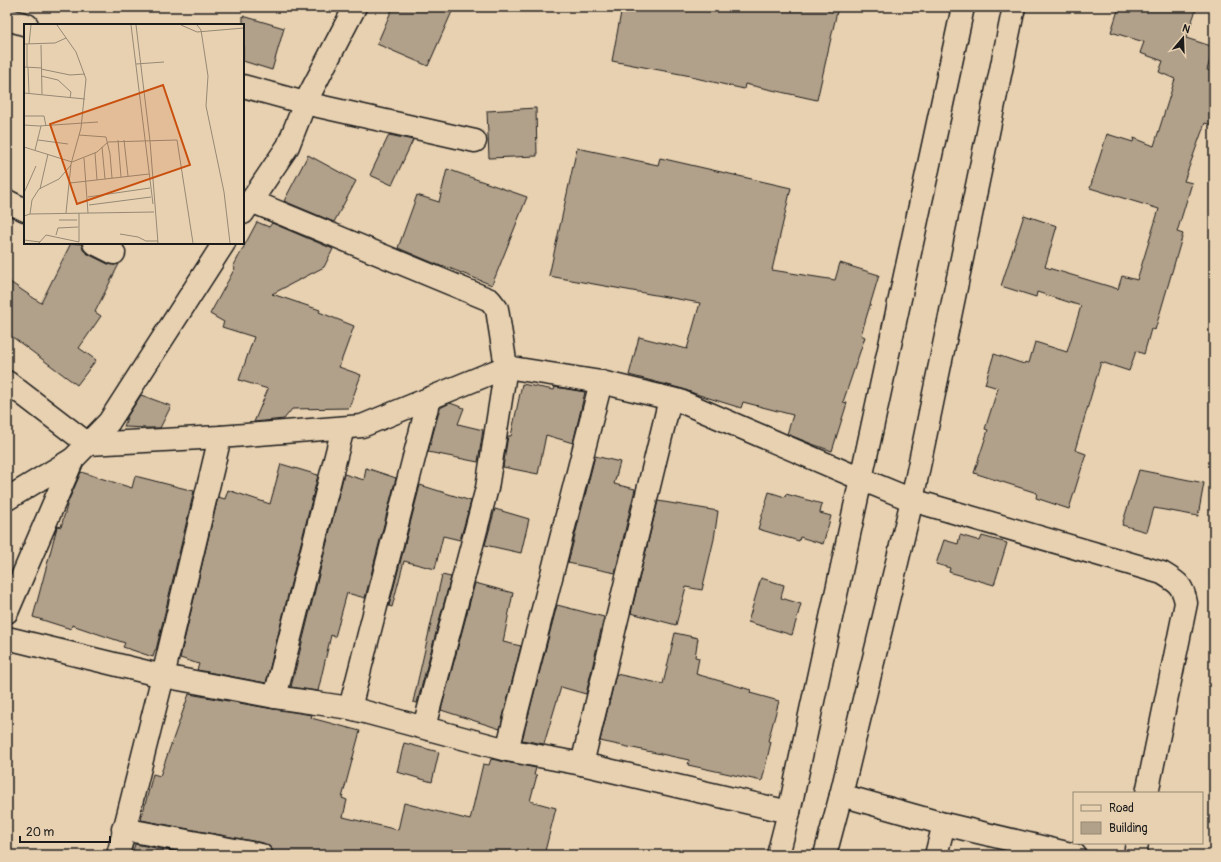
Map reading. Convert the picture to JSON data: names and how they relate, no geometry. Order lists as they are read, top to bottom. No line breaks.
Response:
{"legend":["Road","Building"],"scale_bar":"20 m","north":"top"}
